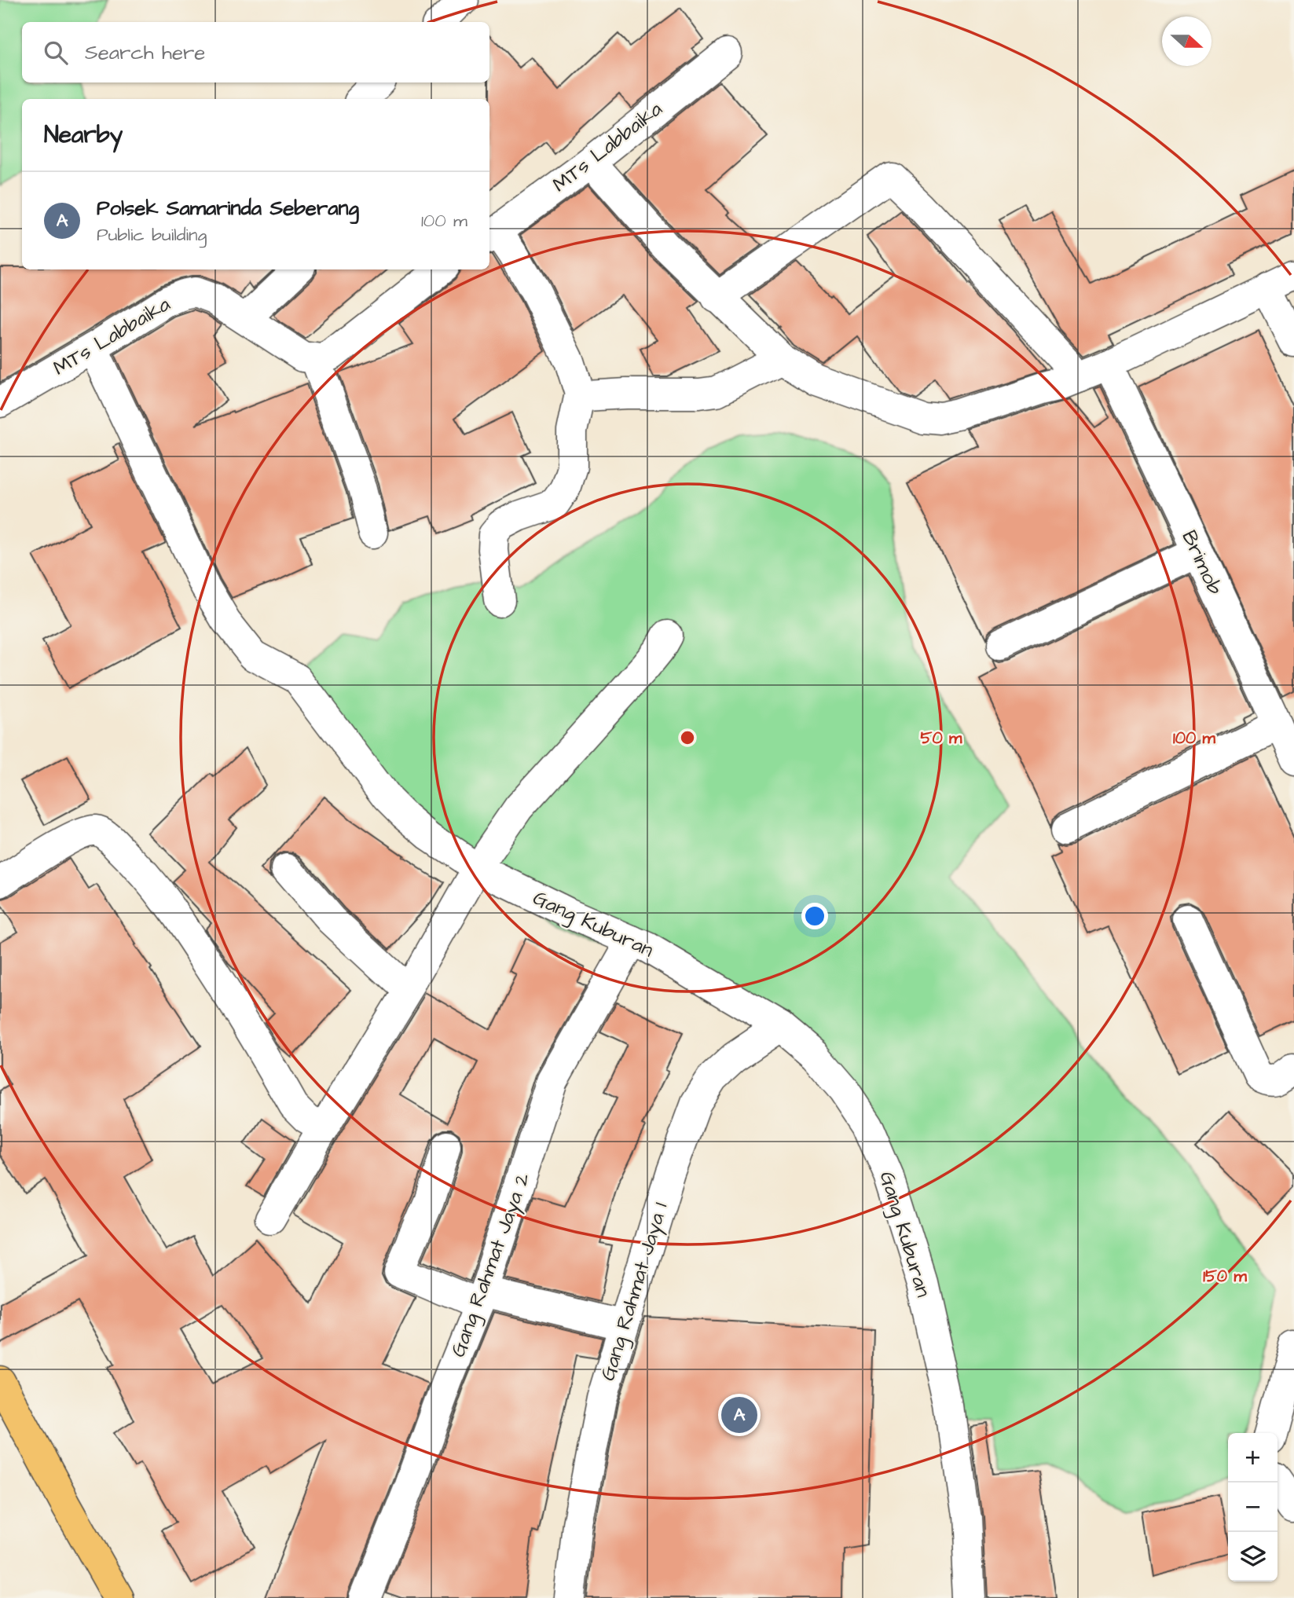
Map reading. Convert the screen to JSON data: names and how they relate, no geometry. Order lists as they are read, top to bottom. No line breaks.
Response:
{"streets":{"street":["MTs Labbaika","Brimob","Gang Kuburan","Gang Rahmat Jaya 2","Gang Rahmat Jaya 1"]},"crossings":[["MTs Labbaika","Gang Kuburan"],["Gang Kuburan","Gang Rahmat Jaya 2"],["Gang Kuburan","Gang Rahmat Jaya 1"]],"north":"right","page":{"search":"Search here","heading":"Nearby","list":[{"mark":"A","name":"Polsek Samarinda Seberang","note":"Public building","value":"100 m"}],"pins":"A","map_buttons":["+","−"]},"rings":["50 m","100 m","150 m"]}
